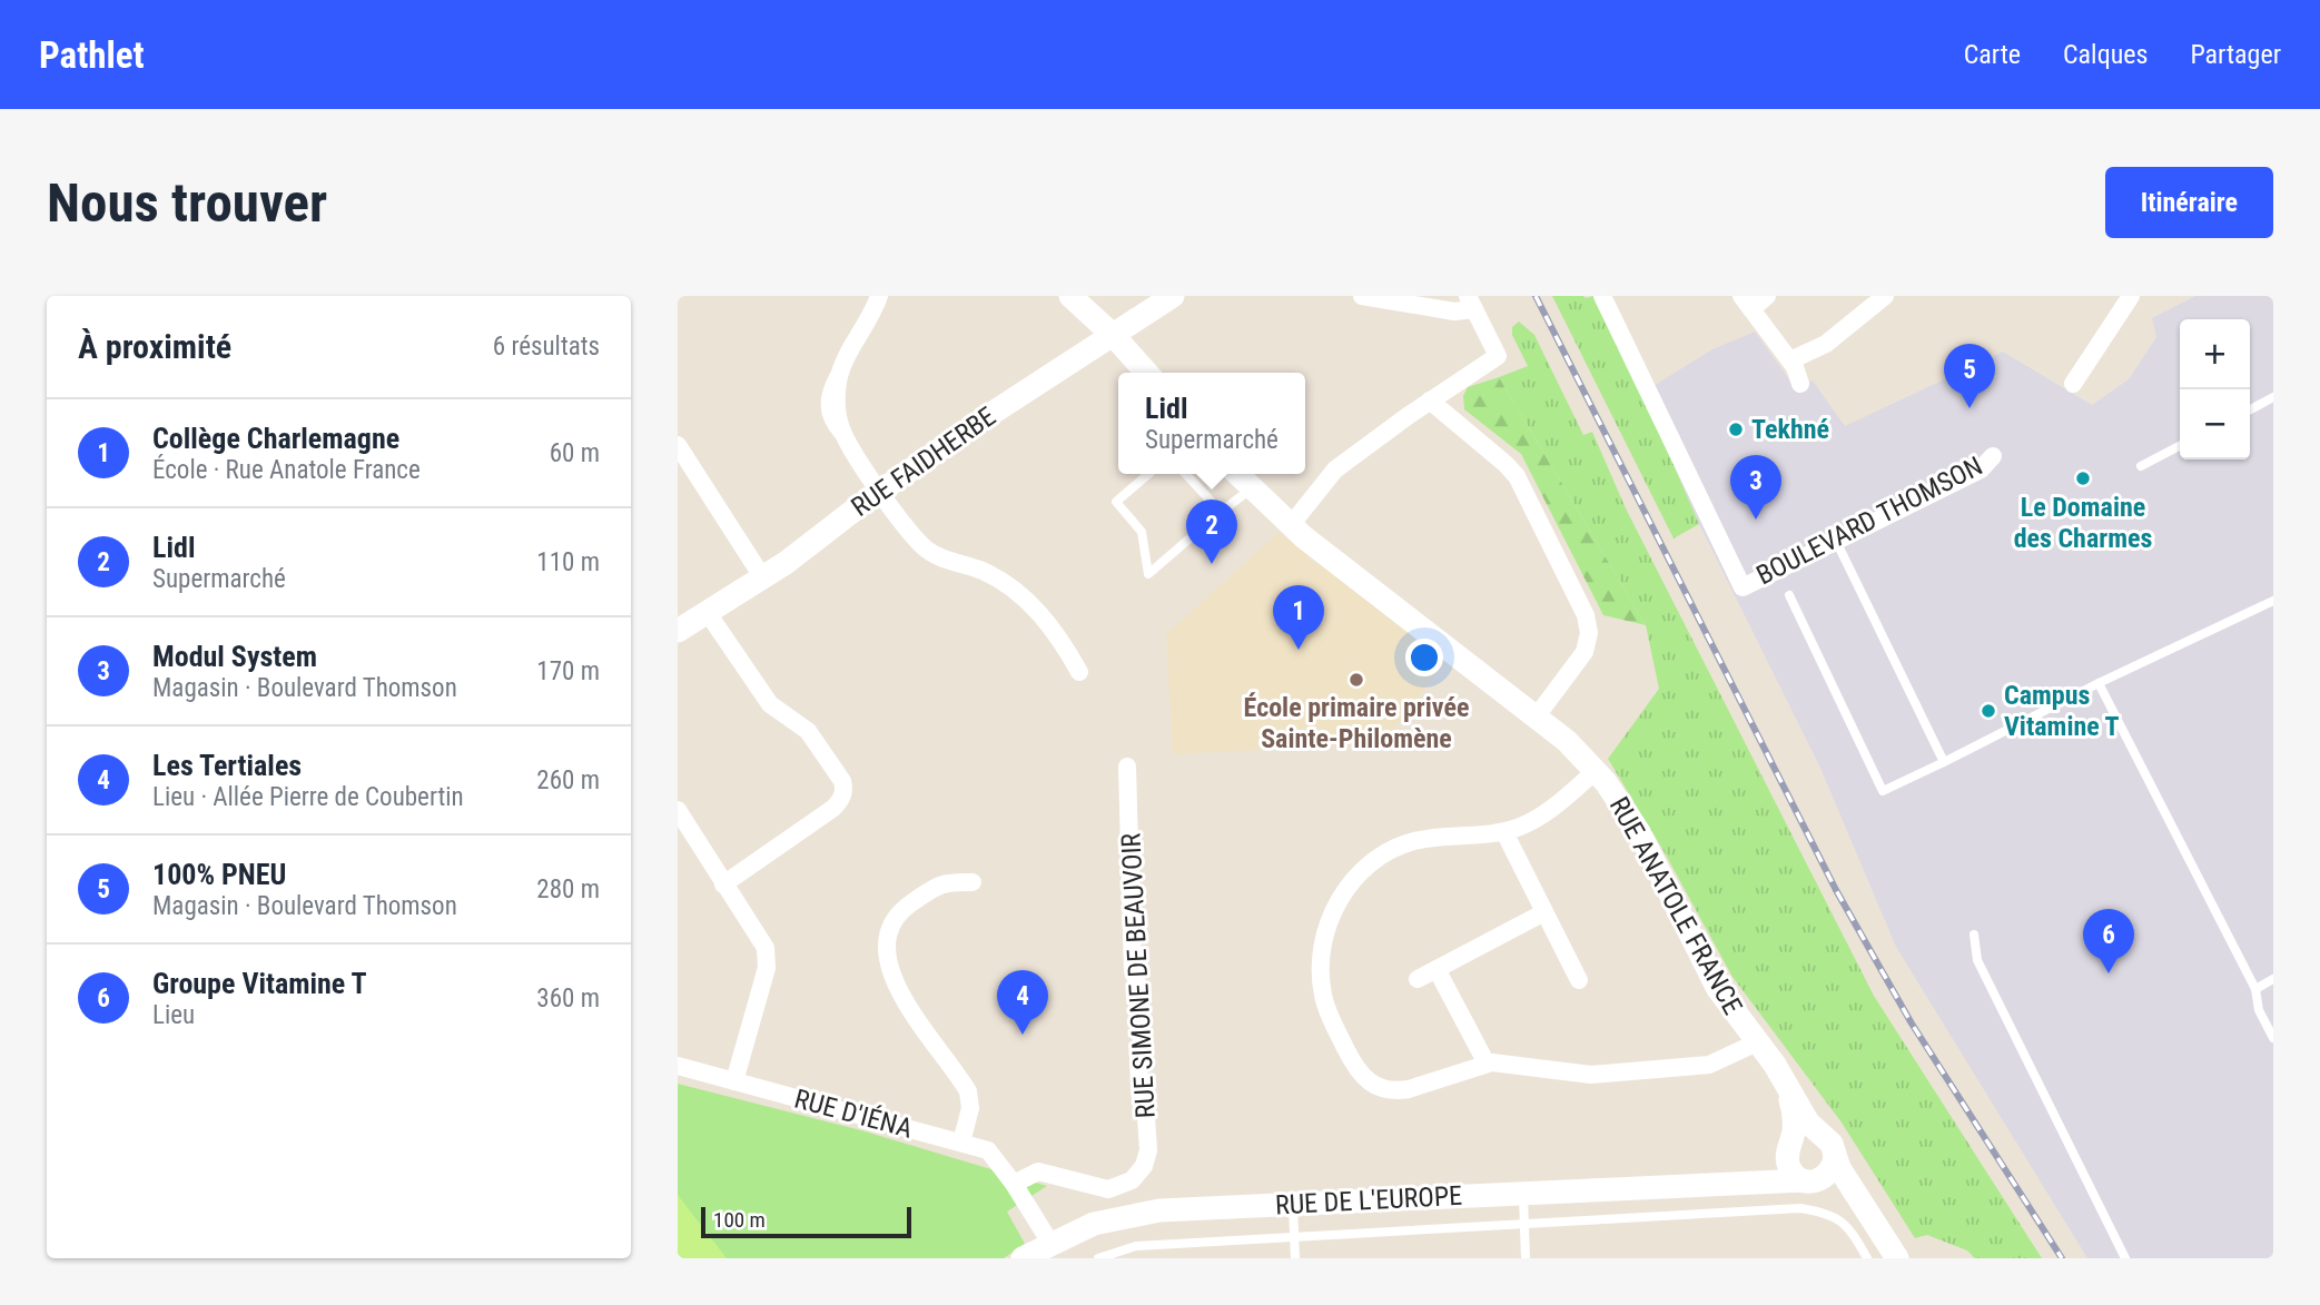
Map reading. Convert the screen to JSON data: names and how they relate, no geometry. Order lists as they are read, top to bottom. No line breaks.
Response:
{"streets":{"street":["RUE FAIDHERBE","BOULEVARD THOMSON","RUE ANATOLE FRANCE","RUE SIMONE DE BEAUVOIR","RUE D'IÉNA","RUE DE L'EUROPE"]},"crossings":[["RUE SIMONE DE BEAUVOIR","RUE D'IÉNA"],["RUE D'IÉNA","RUE DE L'EUROPE"]],"places":["Tekhné","Le Domaine des Charmes","École primaire privée Sainte-Philomène","Campus Vitamine T"],"scale_bar":"100 m","page":{"header":"Pathlet","nav":["Carte","Calques","Partager"],"buttons":"Itinéraire","title":"Nous trouver","heading":["À proximité","6 résultats"],"map_buttons":["+","−"],"pins":["5","3","2","1","6","4"],"popup":["Lidl","Supermarché"],"list":[{"mark":"1","name":"Collège Charlemagne","note":"École · Rue Anatole France","value":"60 m"},{"mark":"2","name":"Lidl","note":"Supermarché","value":"110 m"},{"mark":"3","name":"Modul System","note":"Magasin · Boulevard Thomson","value":"170 m"},{"mark":"4","name":"Les Tertiales","note":"Lieu · Allée Pierre de Coubertin","value":"260 m"},{"mark":"5","name":"100% PNEU","note":"Magasin · Boulevard Thomson","value":"280 m"},{"mark":"6","name":"Groupe Vitamine T","note":"Lieu","value":"360 m"}],"scale":"100 m"}}
